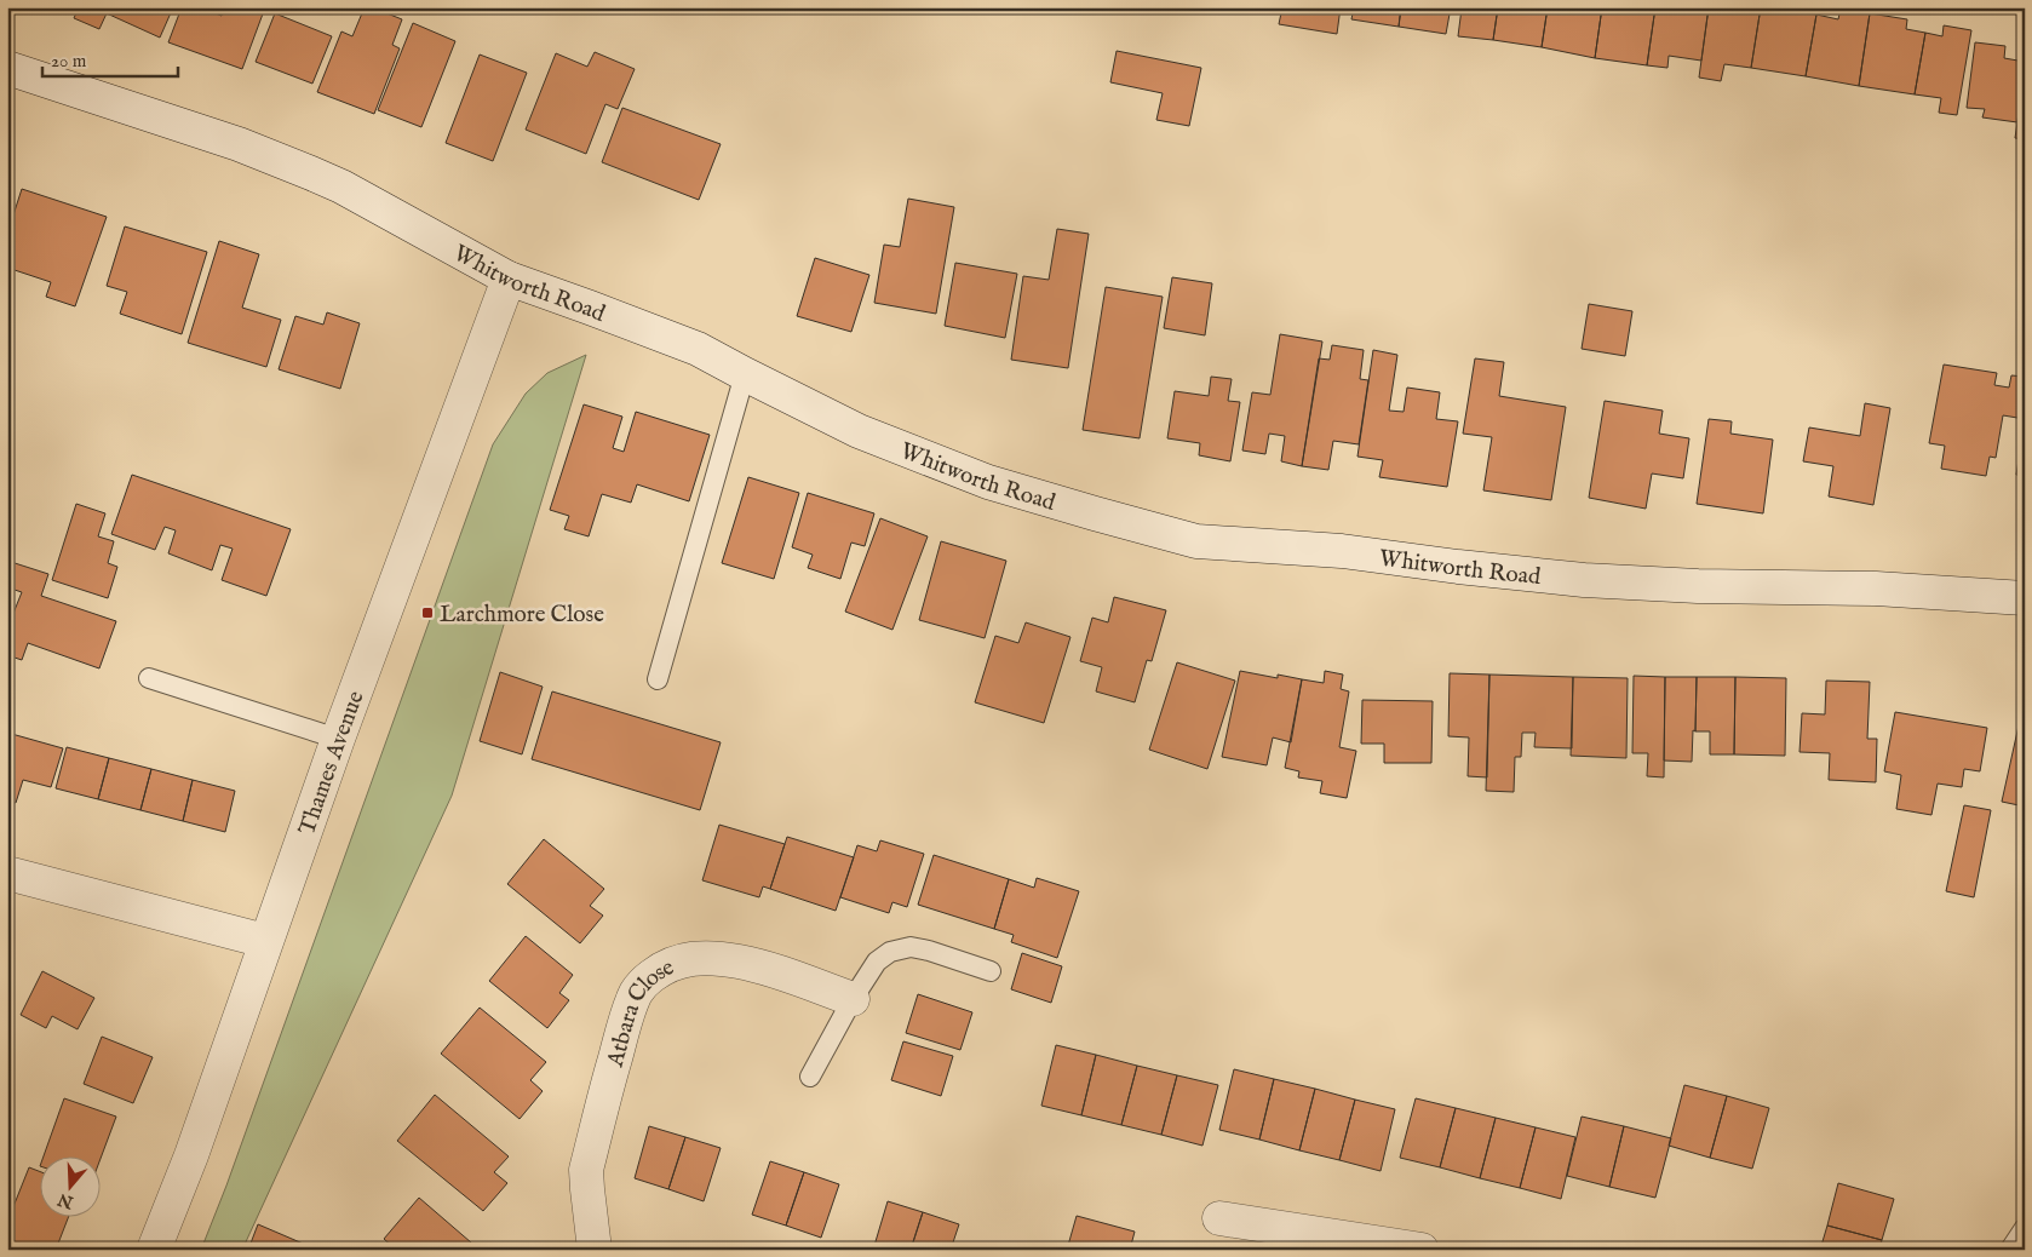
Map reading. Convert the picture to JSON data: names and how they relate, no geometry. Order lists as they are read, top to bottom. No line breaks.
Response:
{"streets":{"main road":["Whitworth Road","Thames Avenue","Atbara Close"]},"crossings":[["Whitworth Road","Thames Avenue"]],"places":{"transit":["Larchmore Close"]},"scale_bar":"20 m","north":"bottom"}
